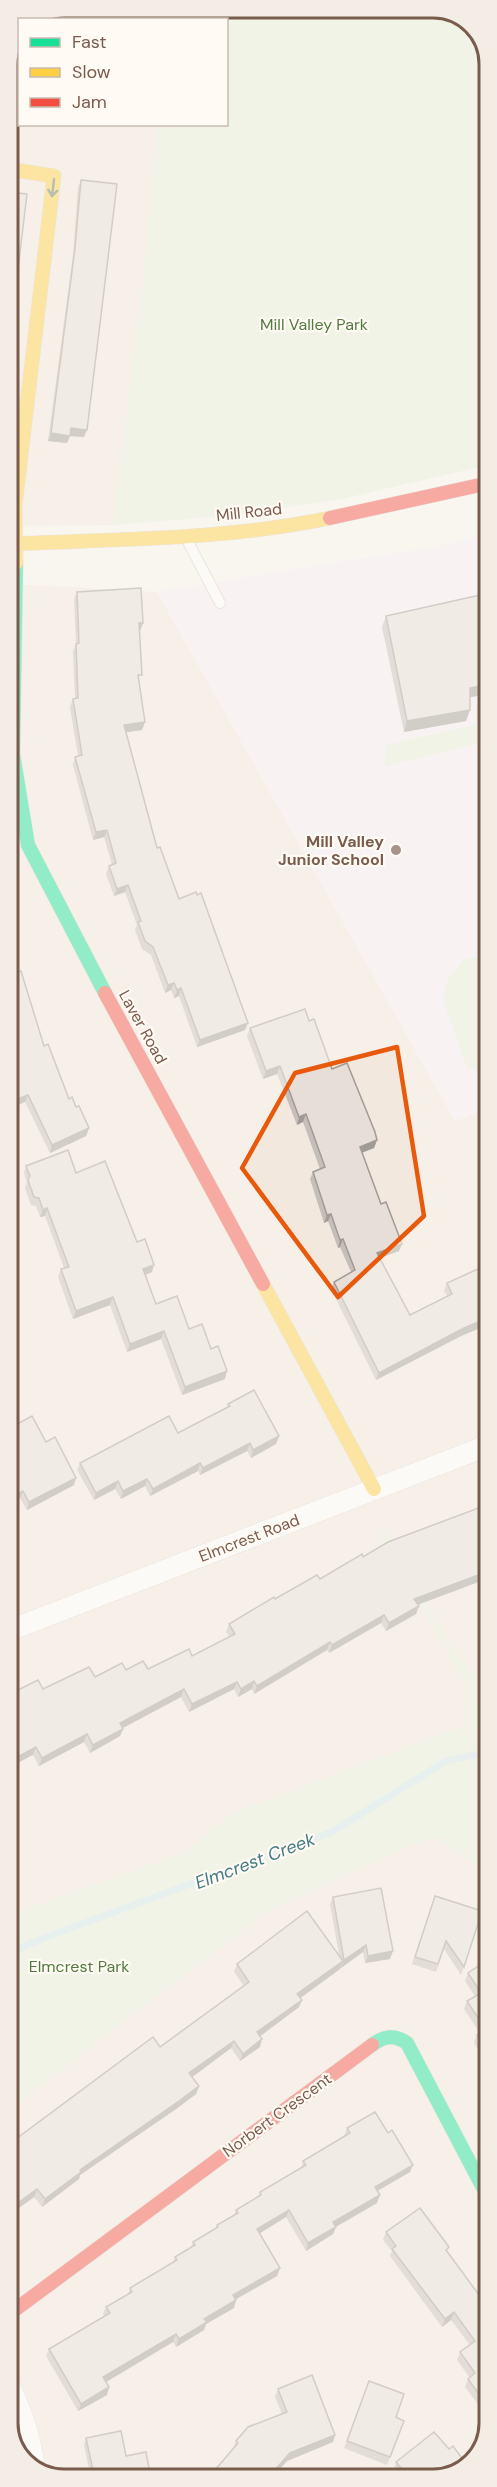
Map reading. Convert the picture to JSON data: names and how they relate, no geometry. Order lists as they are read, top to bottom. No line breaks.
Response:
{"streets":{"street":["Mill Road","Laver Road","Elmcrest Road","Norbert Crescent"]},"crossings":[["Laver Road","Elmcrest Road"]],"water":["Elmcrest Creek"],"parks":["Mill Valley Park","Elmcrest Park"],"places":["Mill Valley Junior School"],"legend":["Fast","Slow","Jam"]}
